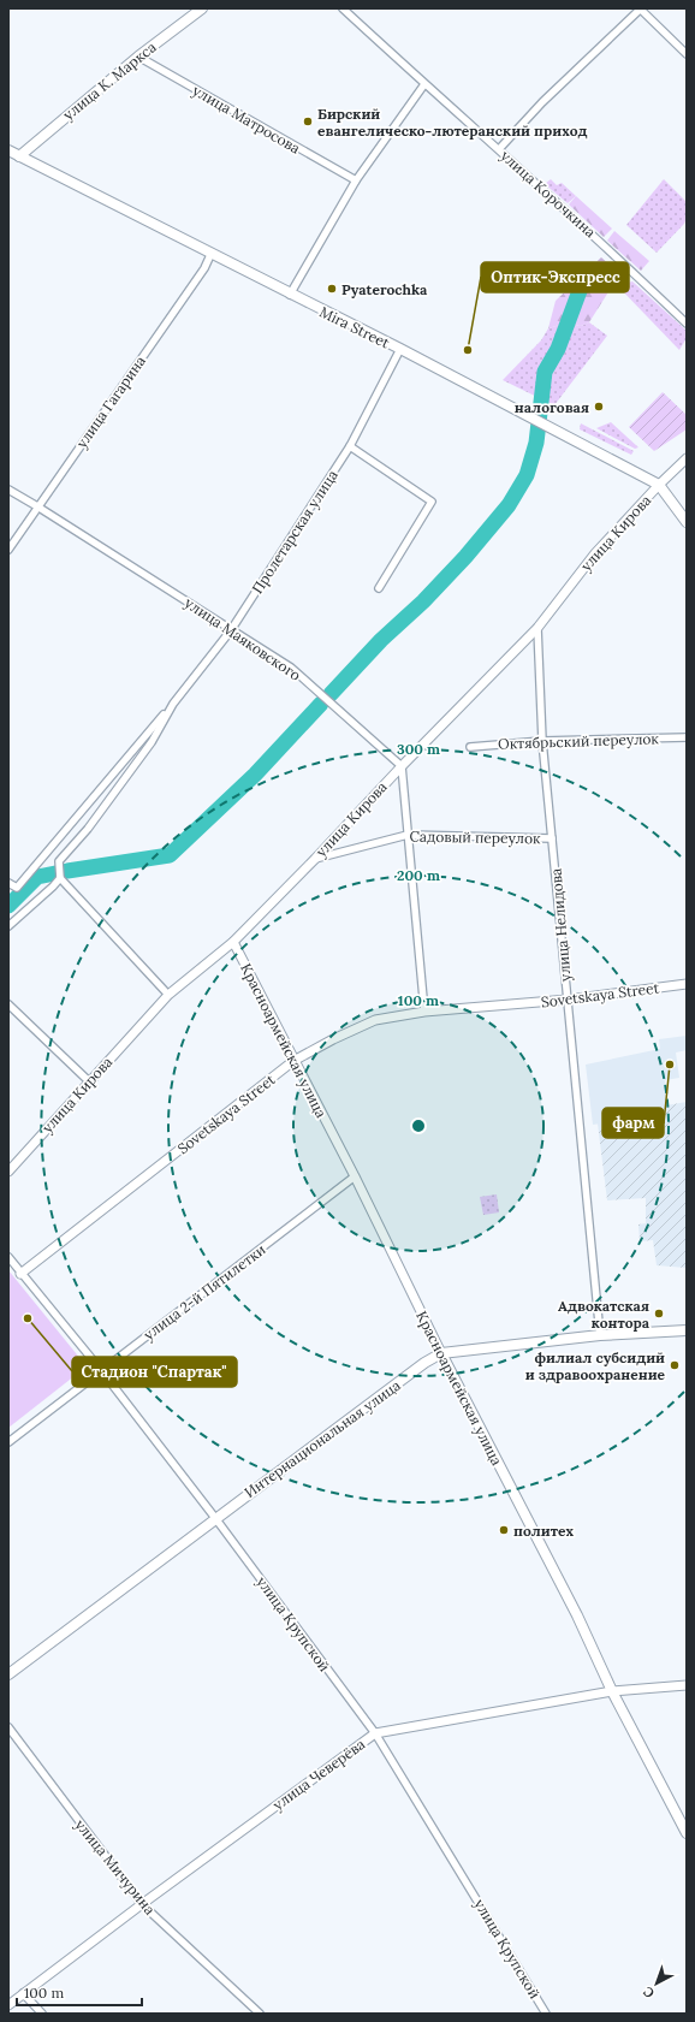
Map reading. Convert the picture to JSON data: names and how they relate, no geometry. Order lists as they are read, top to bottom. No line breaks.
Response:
{"streets":{"main road":["улица К. Маркса","Mira Street","Красноармейская улица","Интернациональная улица"],"street":["улица Матросова","улица Корочкина","улица Гагарина","Пролетарская улица","улица Кирова","улица Маяковского","Октябрьский переулок","Садовый переулок","улица Нелидова","Sovetskaya Street","улица 2-й Пятилетки","улица Крупской","улица Чеверёва","улица Мичурина"]},"crossings":[["улица К. Маркса","улица Матросова"],["улица К. Маркса","Mira Street"],["Mira Street","улица Гагарина"],["Mira Street","Пролетарская улица"],["Mira Street","улица Кирова"],["улица Гагарина","улица Маяковского"],["Пролетарская улица","улица Маяковского"],["улица Кирова","улица Маяковского"],["улица Кирова","Садовый переулок"],["улица Кирова","улица Нелидова"],["улица Кирова","Красноармейская улица"],["Октябрьский переулок","улица Нелидова"],["Садовый переулок","улица Нелидова"],["улица Нелидова","Sovetskaya Street"],["улица Нелидова","Интернациональная улица"],["Sovetskaya Street","Красноармейская улица"],["Sovetskaya Street","улица Крупской"],["Красноармейская улица","улица 2-й Пятилетки"],["Красноармейская улица","Интернациональная улица"],["Красноармейская улица","улица Чеверёва"],["улица 2-й Пятилетки","улица Крупской"],["Интернациональная улица","улица Крупской"],["улица Крупской","улица Чеверёва"],["улица Чеверёва","улица Мичурина"]],"places":["Бирский евангелическо-лютеранский приход","Pyaterochka","Оптик-Экспресс","налоговая","фарм","Адвокатская контора","Стадион \"Спартак\"","филиал субсидий и здравоохранение","политех"],"scale_bar":"100 m","north":"bottom left","rings":["300 m","200 m","100 m"]}
